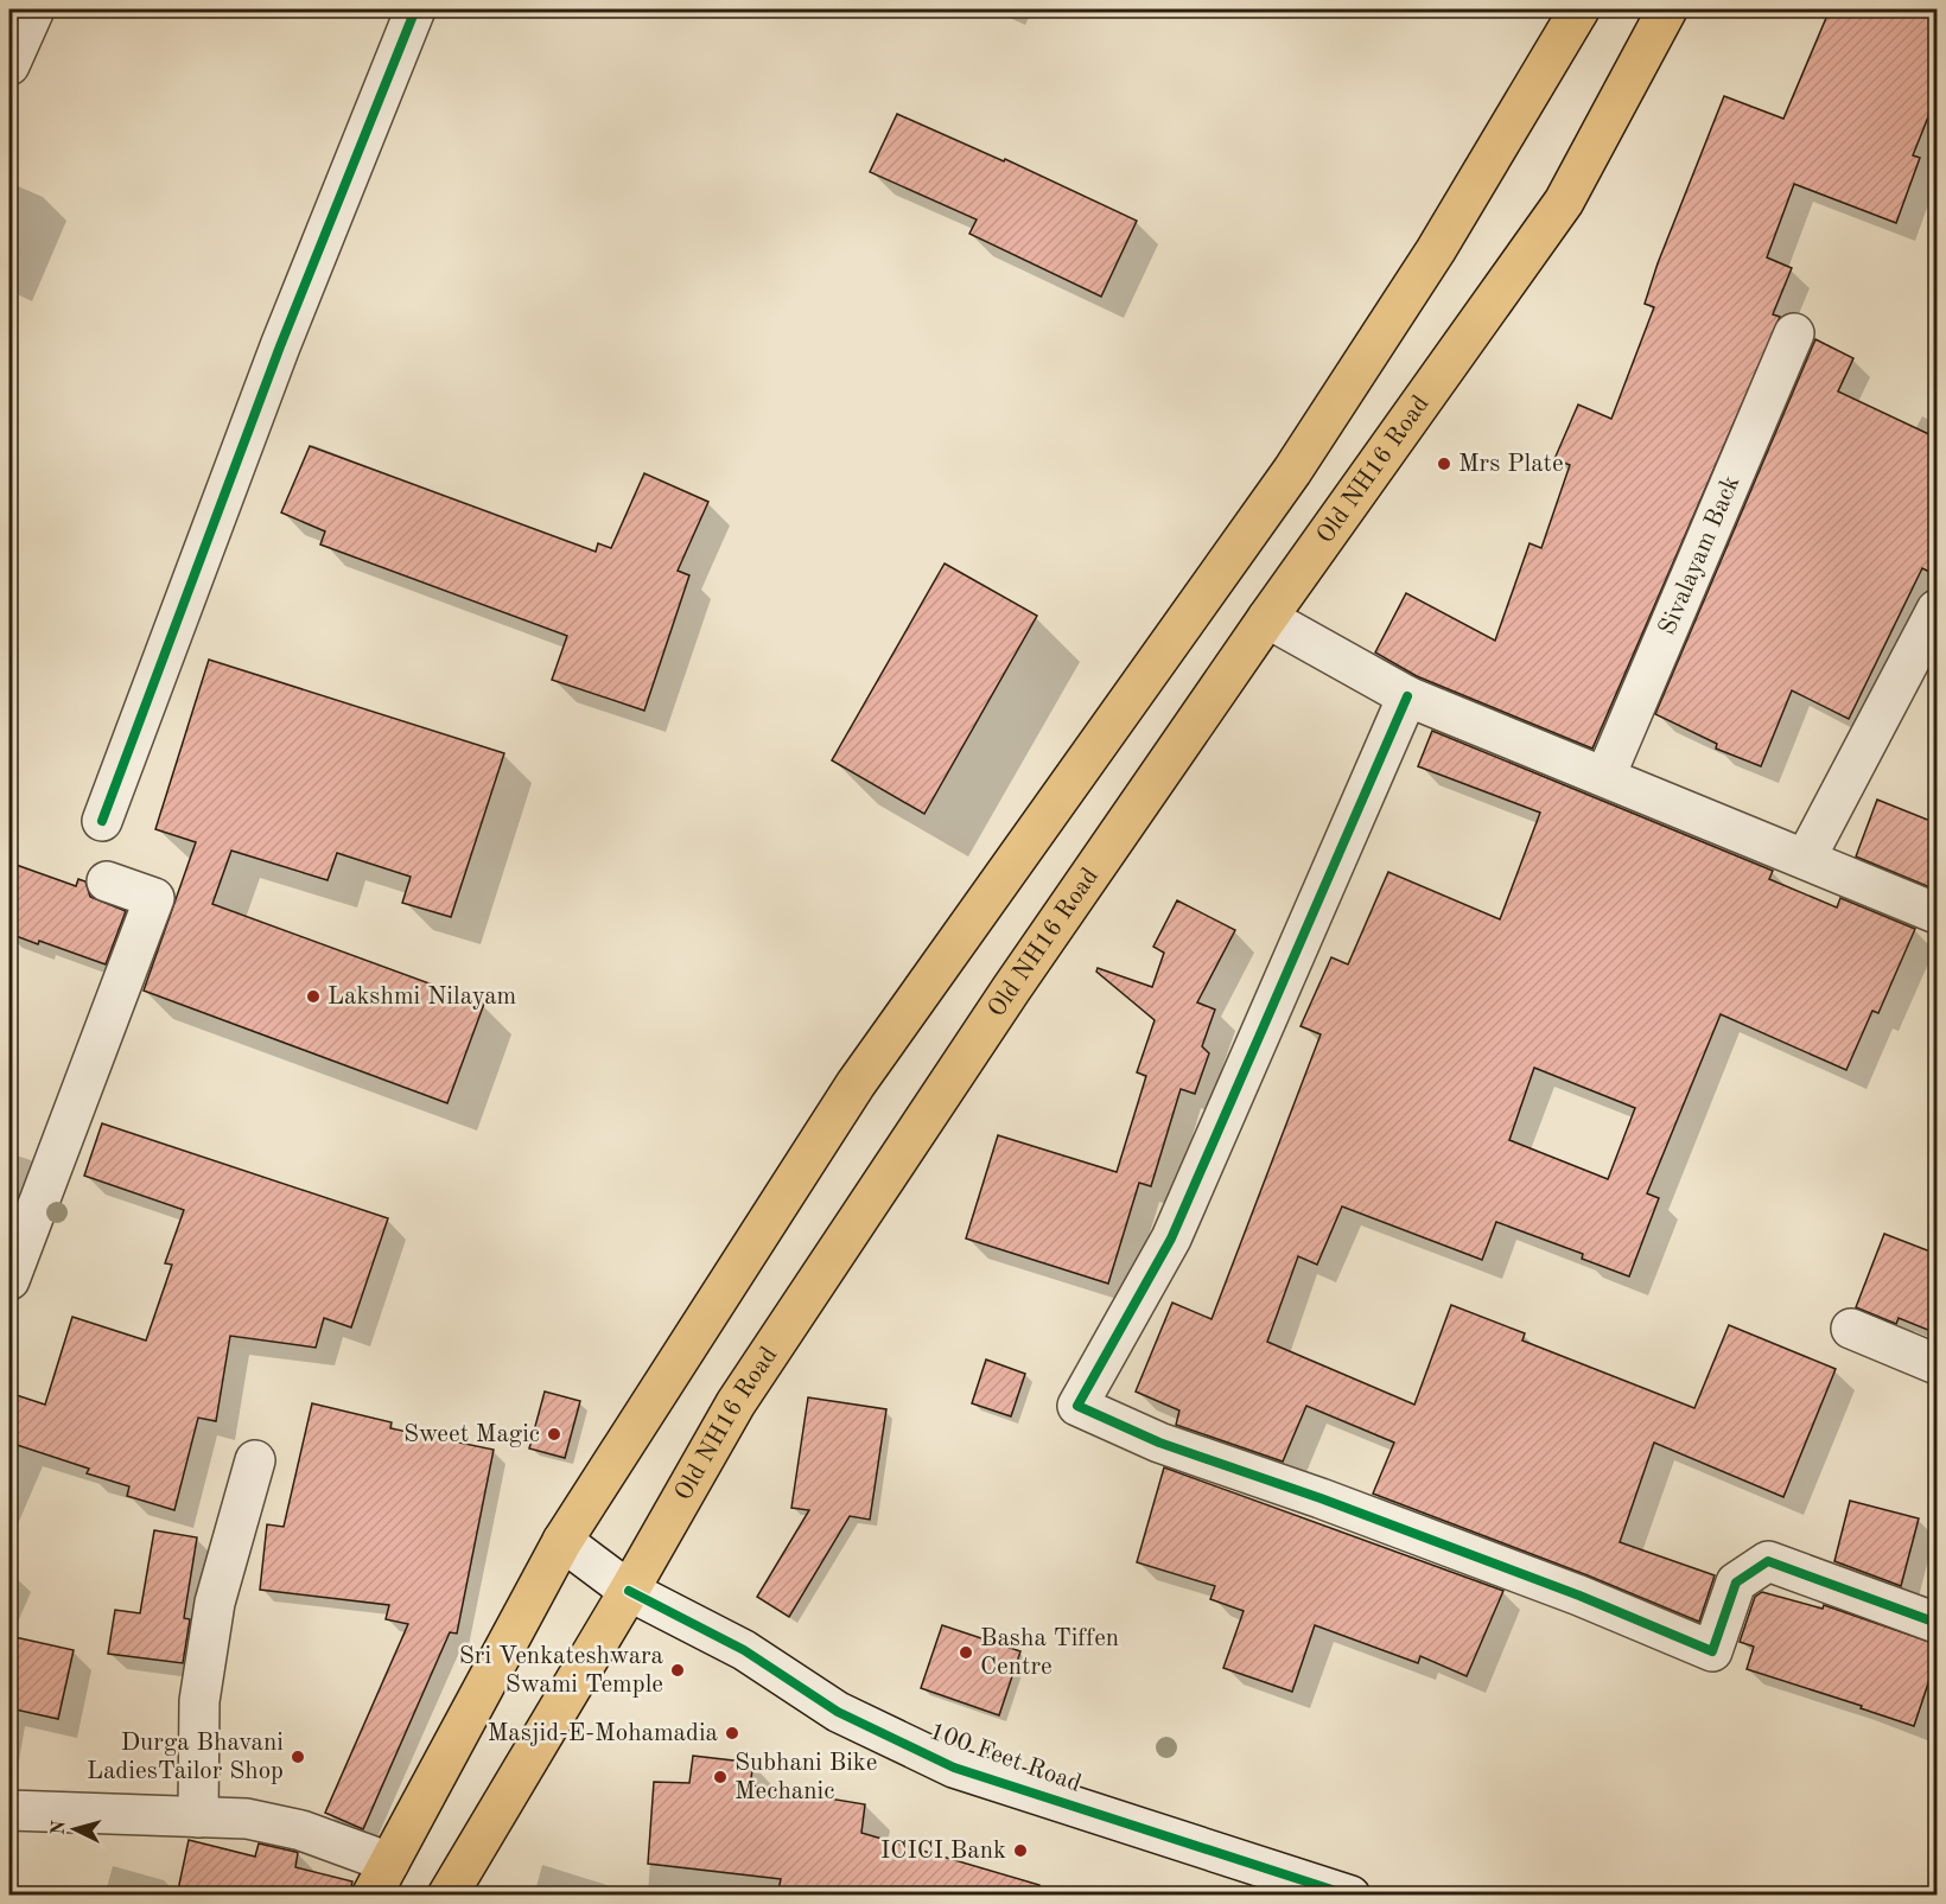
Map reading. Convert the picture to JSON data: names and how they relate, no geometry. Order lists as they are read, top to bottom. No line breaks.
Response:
{"streets":{"main road":["Old NH16 Road"],"street":["Sivalayam Back","100 Feet Road"]},"crossings":[["Old NH16 Road","100 Feet Road"]],"places":["Mrs Plate","Lakshmi Nilayam","Sweet Magic","Basha Tiffen Centre","Sri Venkateshwara Swami Temple","Masjid-E-Mohamadia","Durga Bhavani LadiesTailor Shop","Subhani Bike Mechanic","ICICI Bank"],"north":"left"}
